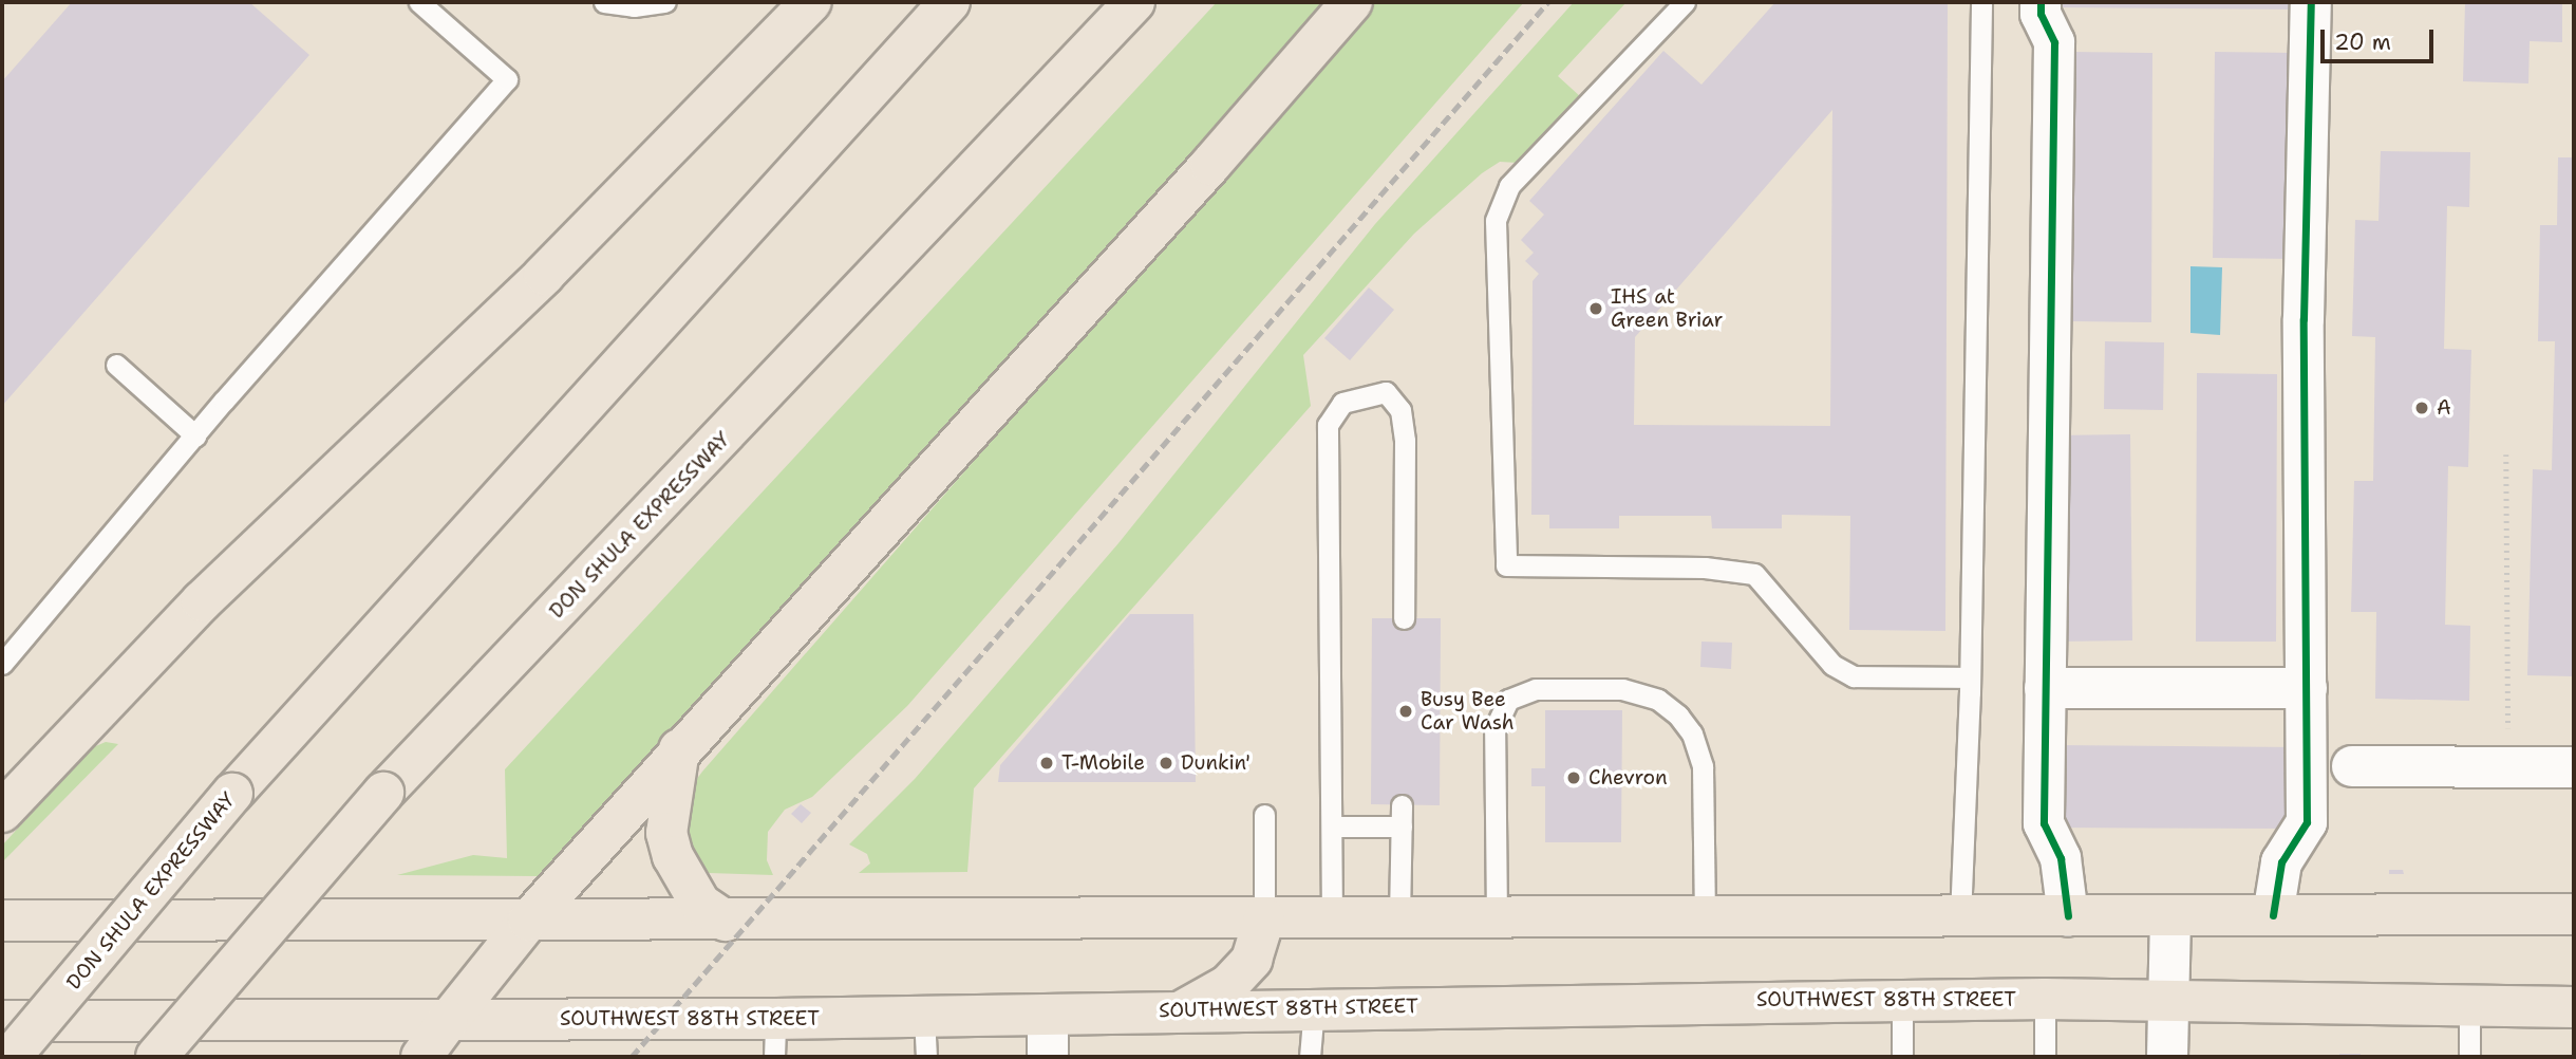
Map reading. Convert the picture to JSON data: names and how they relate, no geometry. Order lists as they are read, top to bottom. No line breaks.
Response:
{"streets":{"main road":["DON SHULA EXPRESSWAY","SOUTHWEST 88TH STREET"]},"places":["IHS at Green Briar","A","Busy Bee Car Wash","T-Mobile","Dunkin'","Chevron"],"scale_bar":"20 m"}
